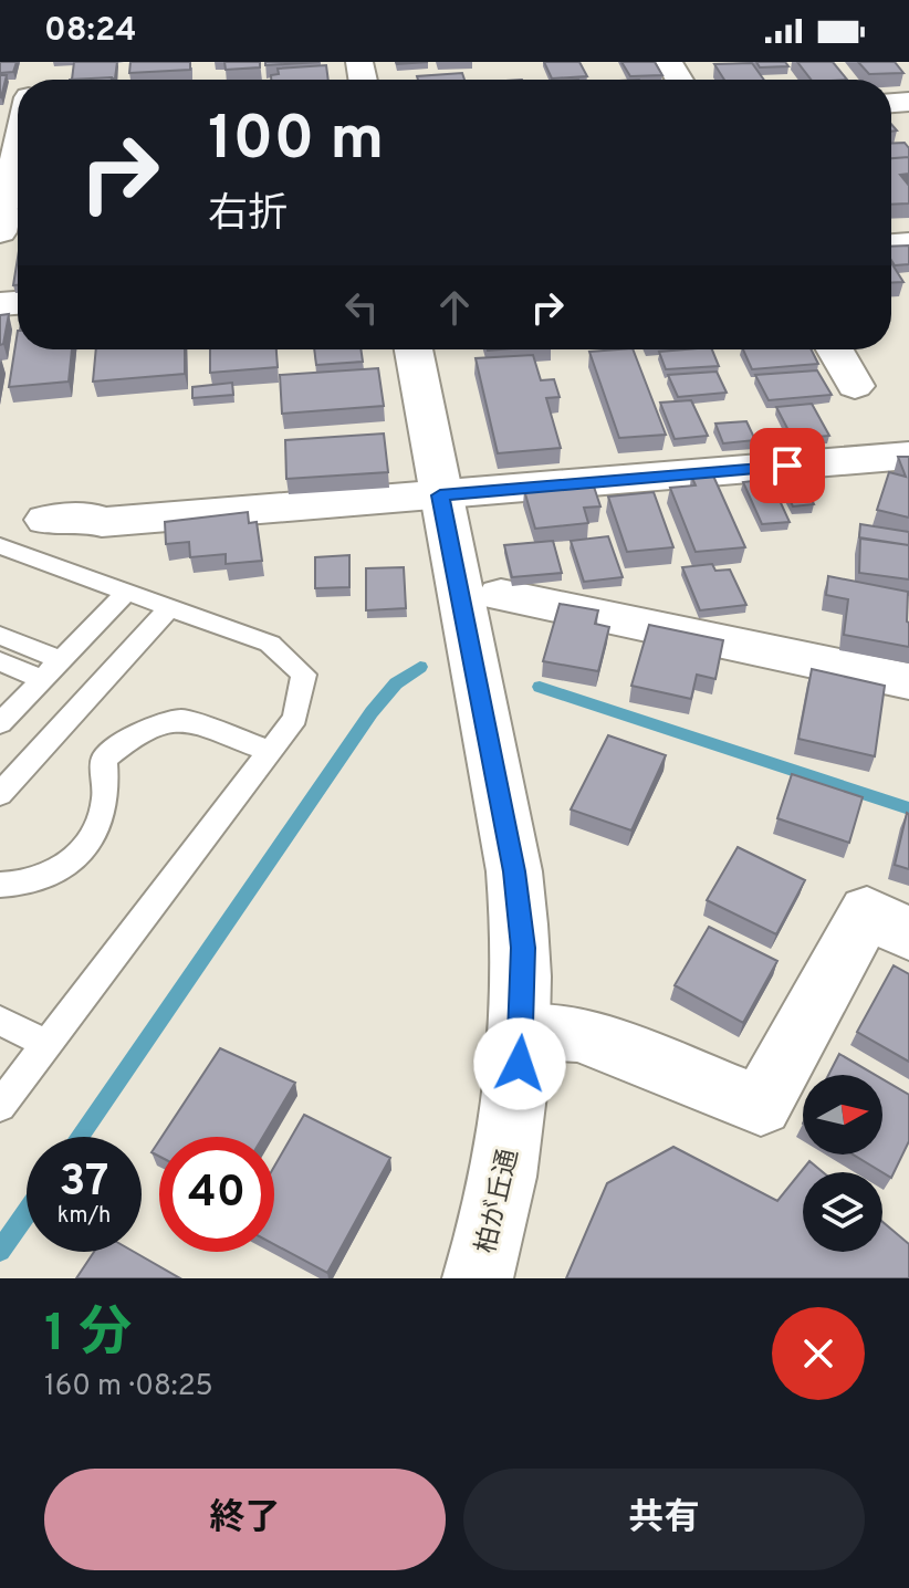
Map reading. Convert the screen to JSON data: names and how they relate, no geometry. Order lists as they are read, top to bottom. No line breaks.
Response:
{"streets":{"street":["柏が丘通"]},"north":"right","page":{"status":"08:24","turn":["100 m","右折"],"speed":"37 km/h","limit":"40","heading":["1 分","160 m · 08:25"],"buttons":["終了","共有"]}}
